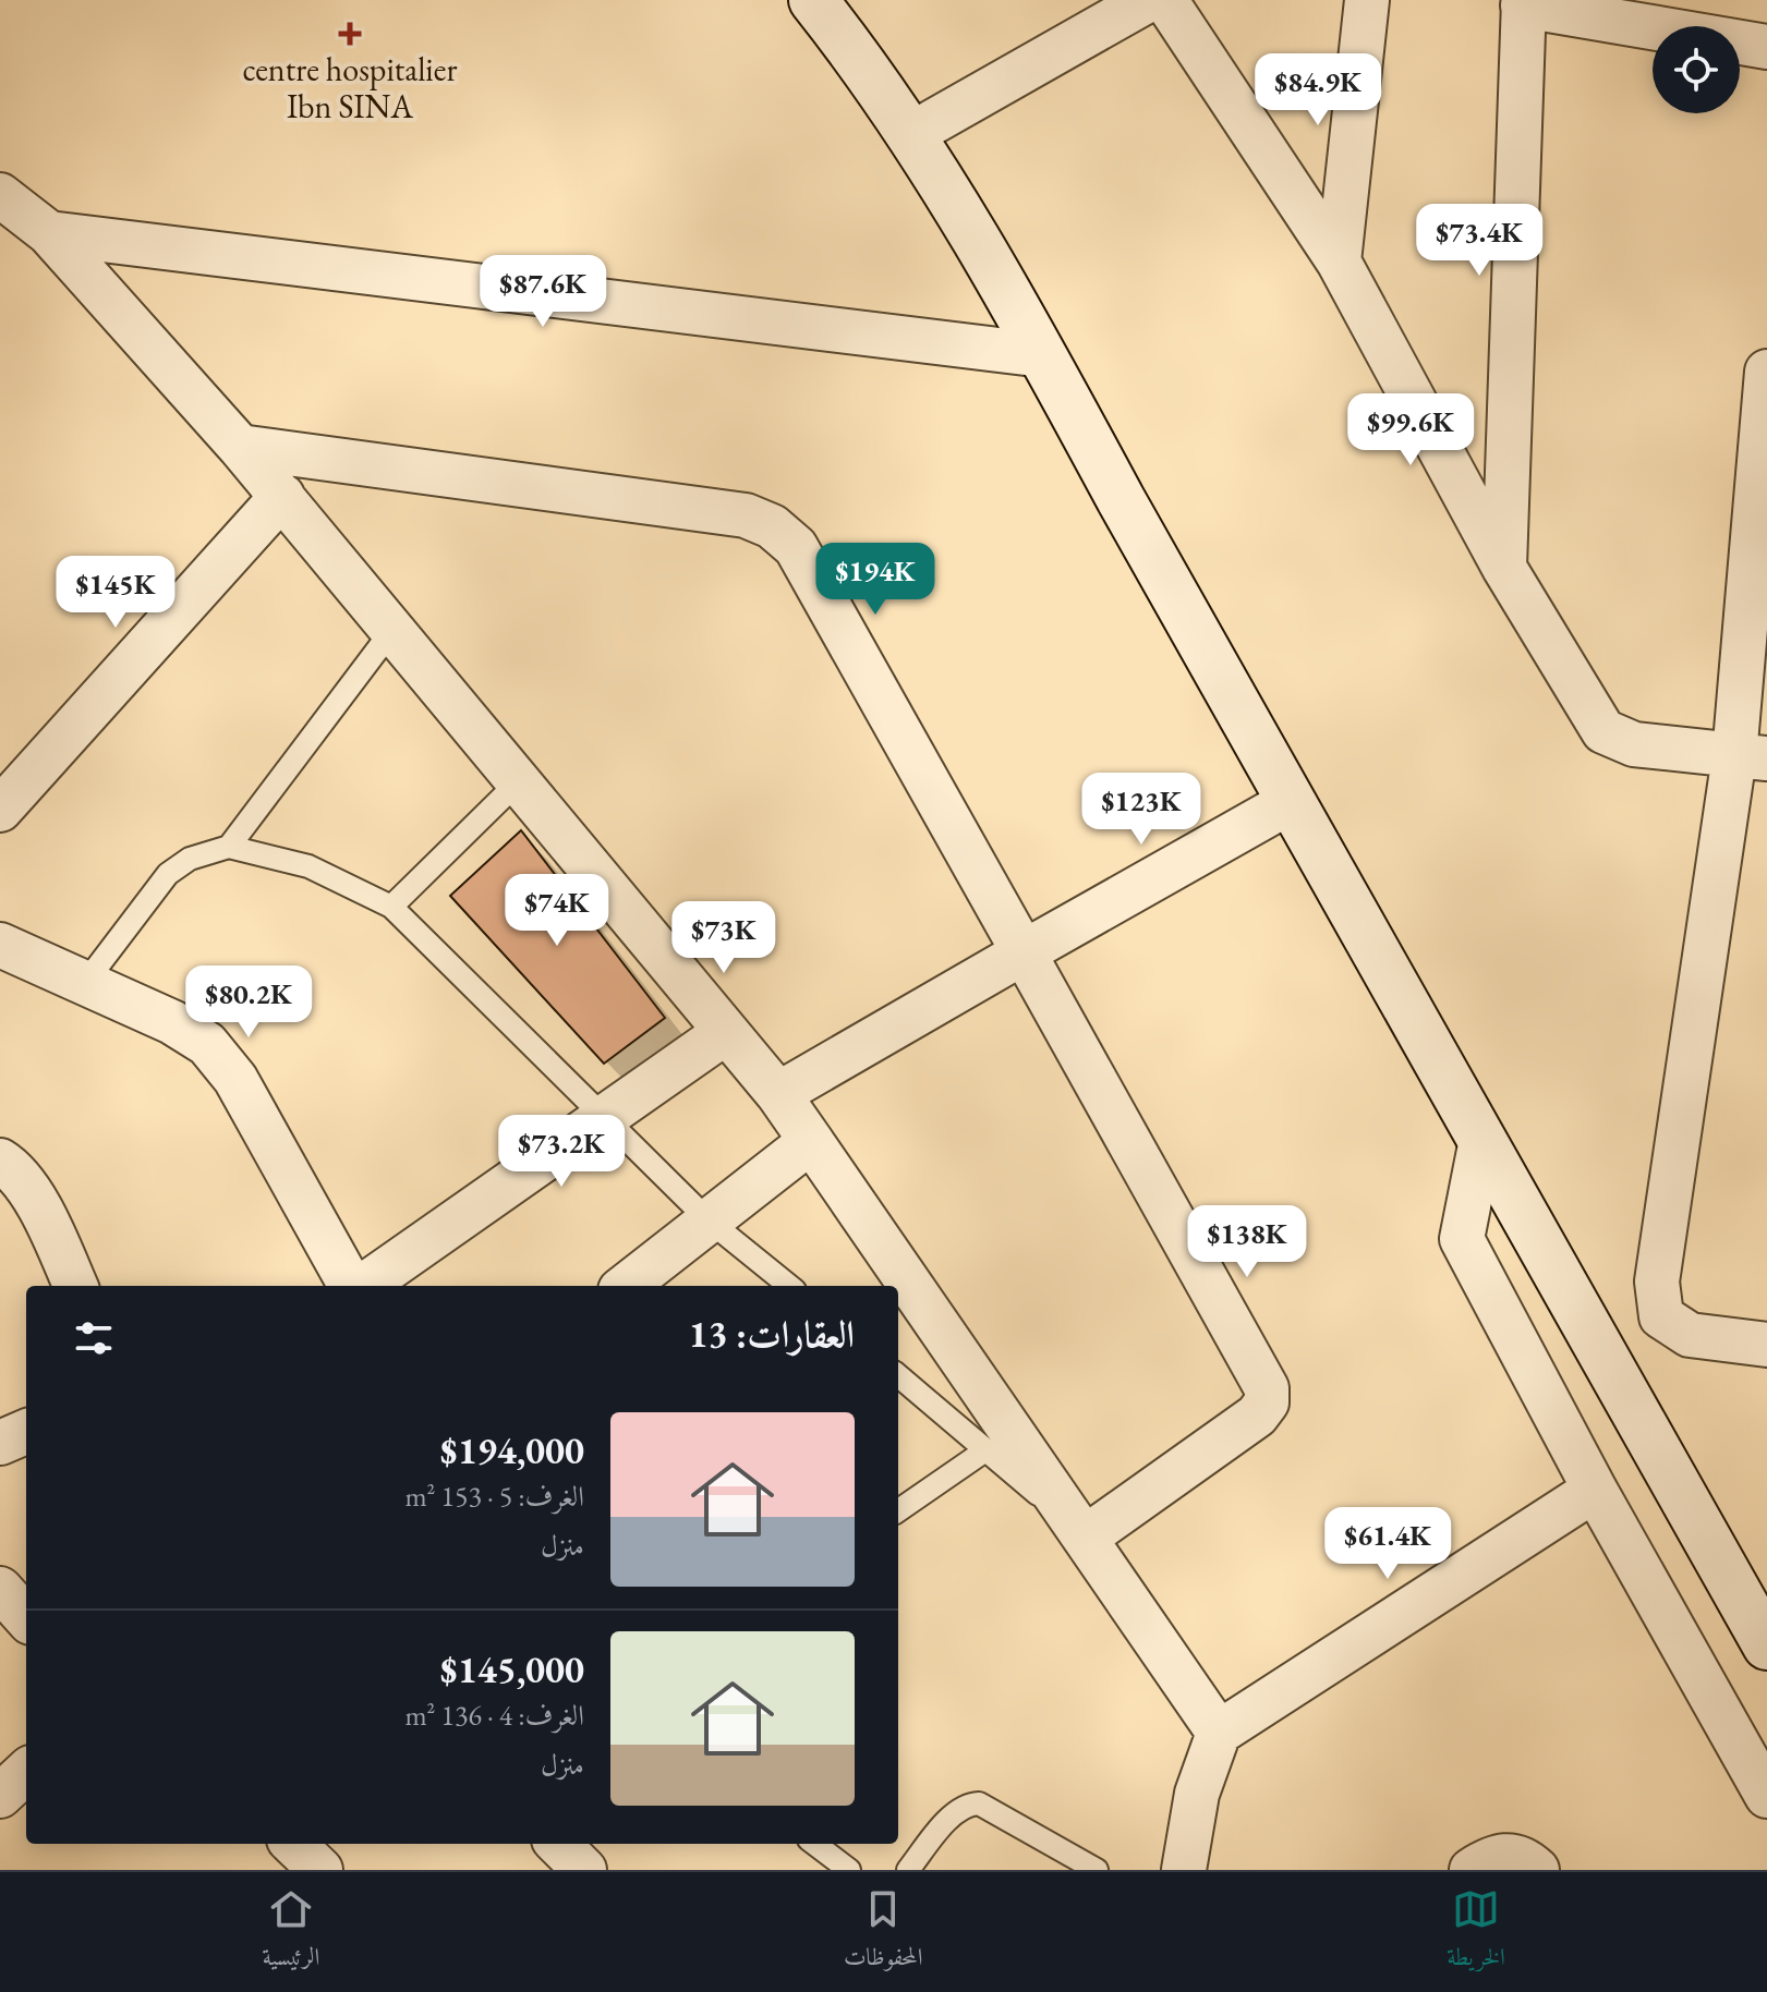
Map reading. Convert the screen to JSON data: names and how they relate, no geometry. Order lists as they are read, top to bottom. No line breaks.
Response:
{"places":{"health":["centre hospitalier Ibn SINA"]},"page":{"price":["$84.9K","$73.4K","$87.6K","$99.6K","$194K","$145K","$123K","$74K","$73K","$80.2K","$73.2K","$138K","$61.4K"],"heading":"العقارات: 13","list":[{"name":"$194,000","note":"الغرف: 5 · 153 m² · منزل"},{"name":"$145,000","note":"الغرف: 4 · 136 m² · منزل"}],"tabs":["الخريطة","المحفوظات","الرئيسية"]}}
